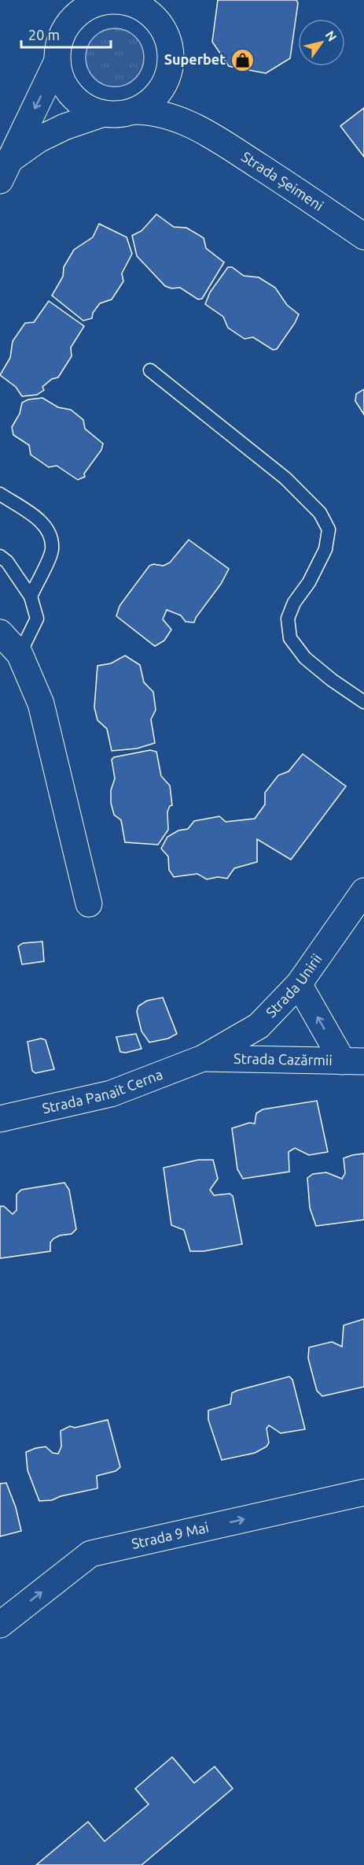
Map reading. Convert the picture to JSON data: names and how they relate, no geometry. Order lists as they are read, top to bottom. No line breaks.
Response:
{"streets":{"street":["Strada Șeimeni","Strada Unirii","Strada Cazărmii","Strada Panait Cerna","Strada 9 Mai"]},"crossings":[["Strada Unirii","Strada Cazărmii"],["Strada Unirii","Strada Panait Cerna"],["Strada Cazărmii","Strada Panait Cerna"]],"one_way":["Strada 9 Mai"],"places":{"shop":["Superbet"]},"scale_bar":"20 m","north":"top right"}
